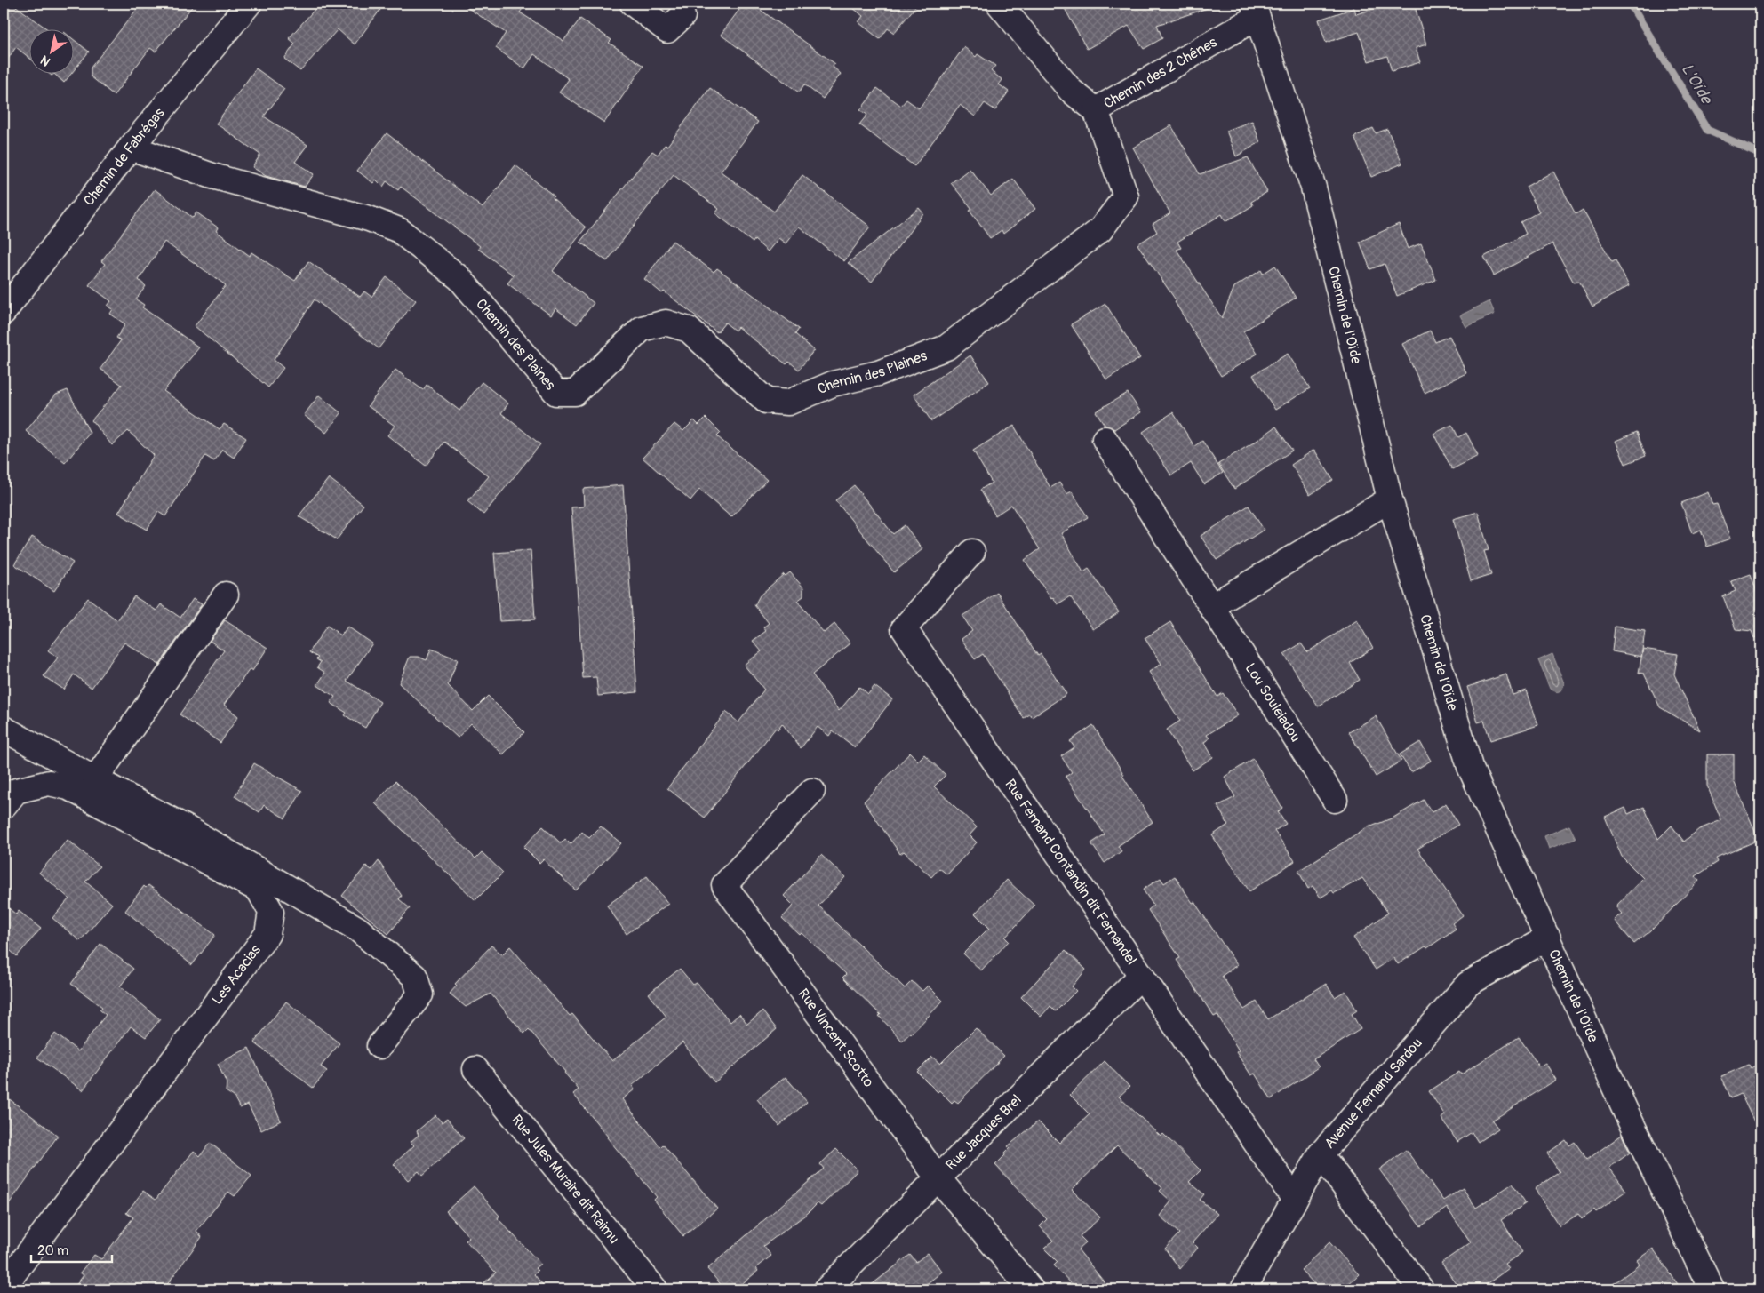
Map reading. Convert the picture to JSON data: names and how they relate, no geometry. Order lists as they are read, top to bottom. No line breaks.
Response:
{"streets":{"street":["Chemin des 2 Chênes","Chemin de Fabrégas","Chemin de l'Oïde","Chemin des Plaines","Lou Souleiadou","Rue Fernand Contandin dit Fernandel","Les Acacias","Rue Vincent Scotto","Avenue Fernand Sardou","Rue Jacques Brel","Rue Jules Muraire dit Raimu"]},"crossings":[["Chemin des 2 Chênes","Chemin de l'Oïde"],["Chemin des 2 Chênes","Chemin des Plaines"],["Chemin de Fabrégas","Chemin des Plaines"],["Chemin de l'Oïde","Avenue Fernand Sardou"],["Rue Fernand Contandin dit Fernandel","Avenue Fernand Sardou"],["Rue Fernand Contandin dit Fernandel","Rue Jacques Brel"],["Rue Vincent Scotto","Rue Jacques Brel"]],"water":["L'Oïde"],"scale_bar":"20 m","north":"bottom left"}
